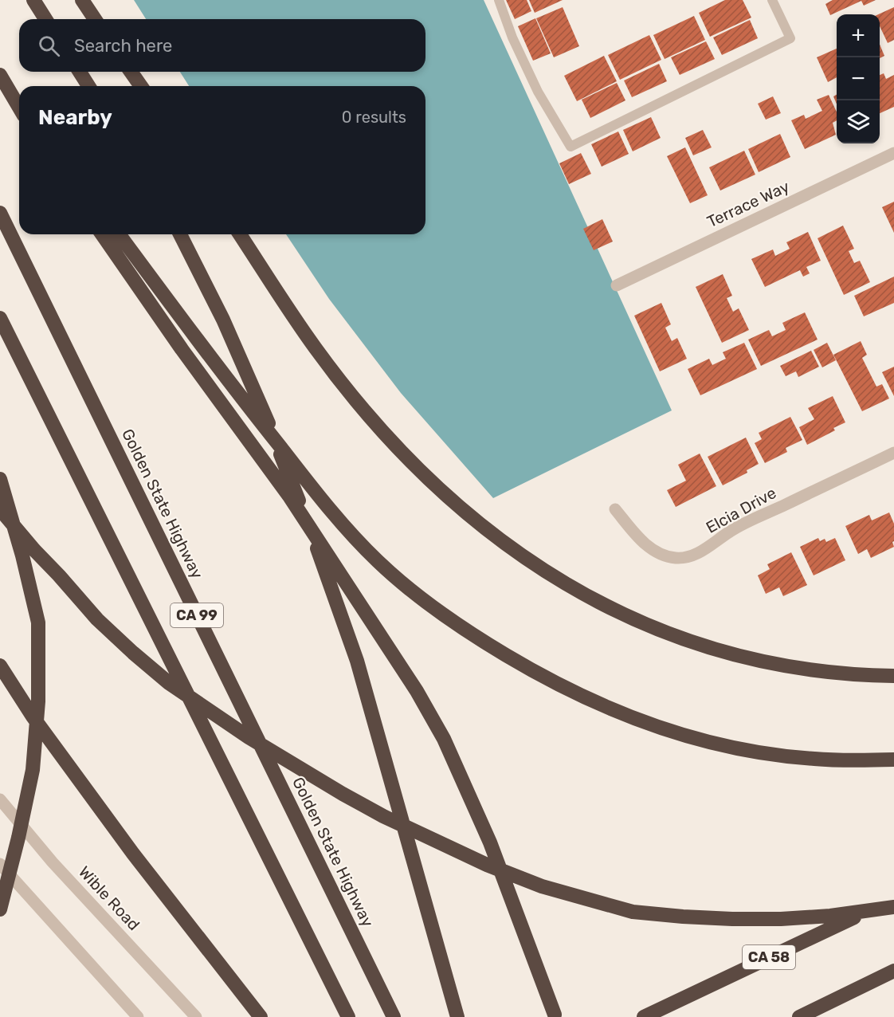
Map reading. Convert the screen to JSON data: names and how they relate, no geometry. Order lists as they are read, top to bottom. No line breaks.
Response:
{"streets":{"highway":["Golden State Highway","CA 99","CA 58"],"street":["Terrace Way","Elcia Drive","Wible Road"]},"page":{"map_buttons":["+","−"],"search":"Search here","heading":["Nearby","0 results"]}}
